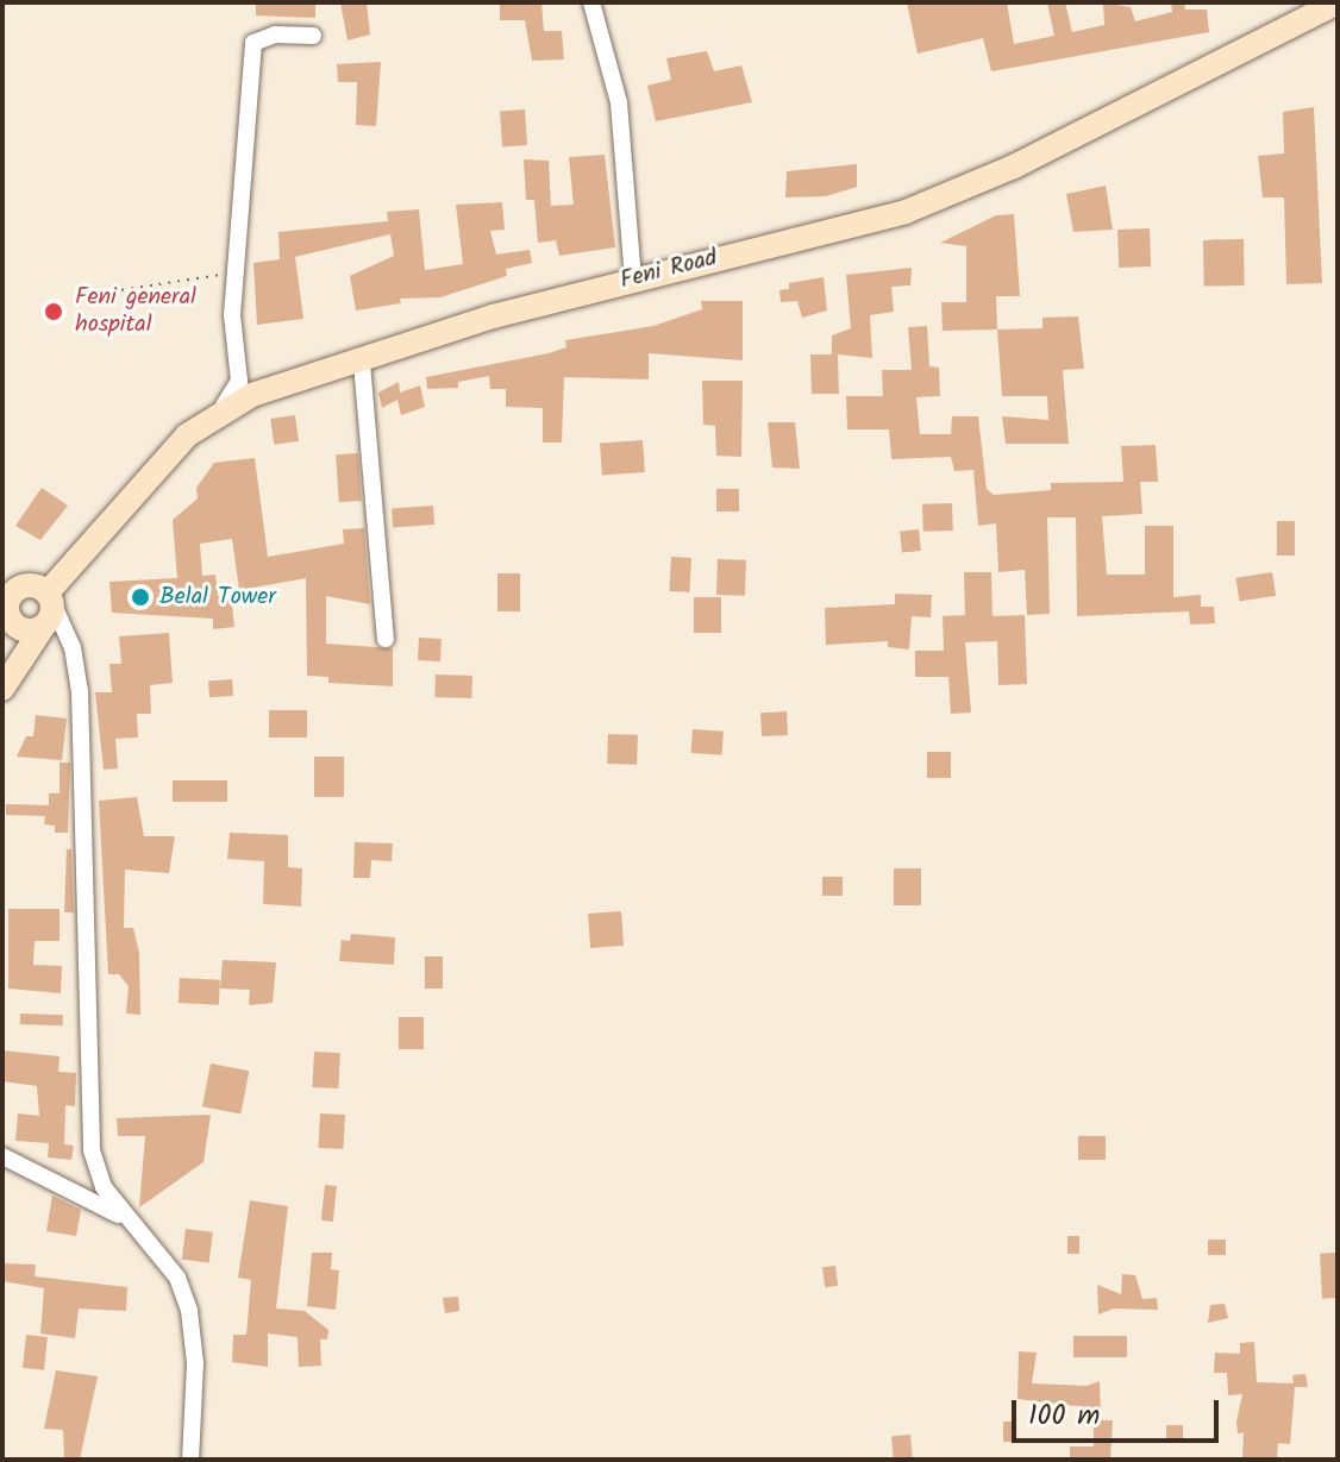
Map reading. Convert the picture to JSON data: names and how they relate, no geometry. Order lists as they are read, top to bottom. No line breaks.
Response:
{"streets":{"main road":["Feni Road"]},"places":["Feni general hospital","Belal Tower"],"scale_bar":"100 m"}
